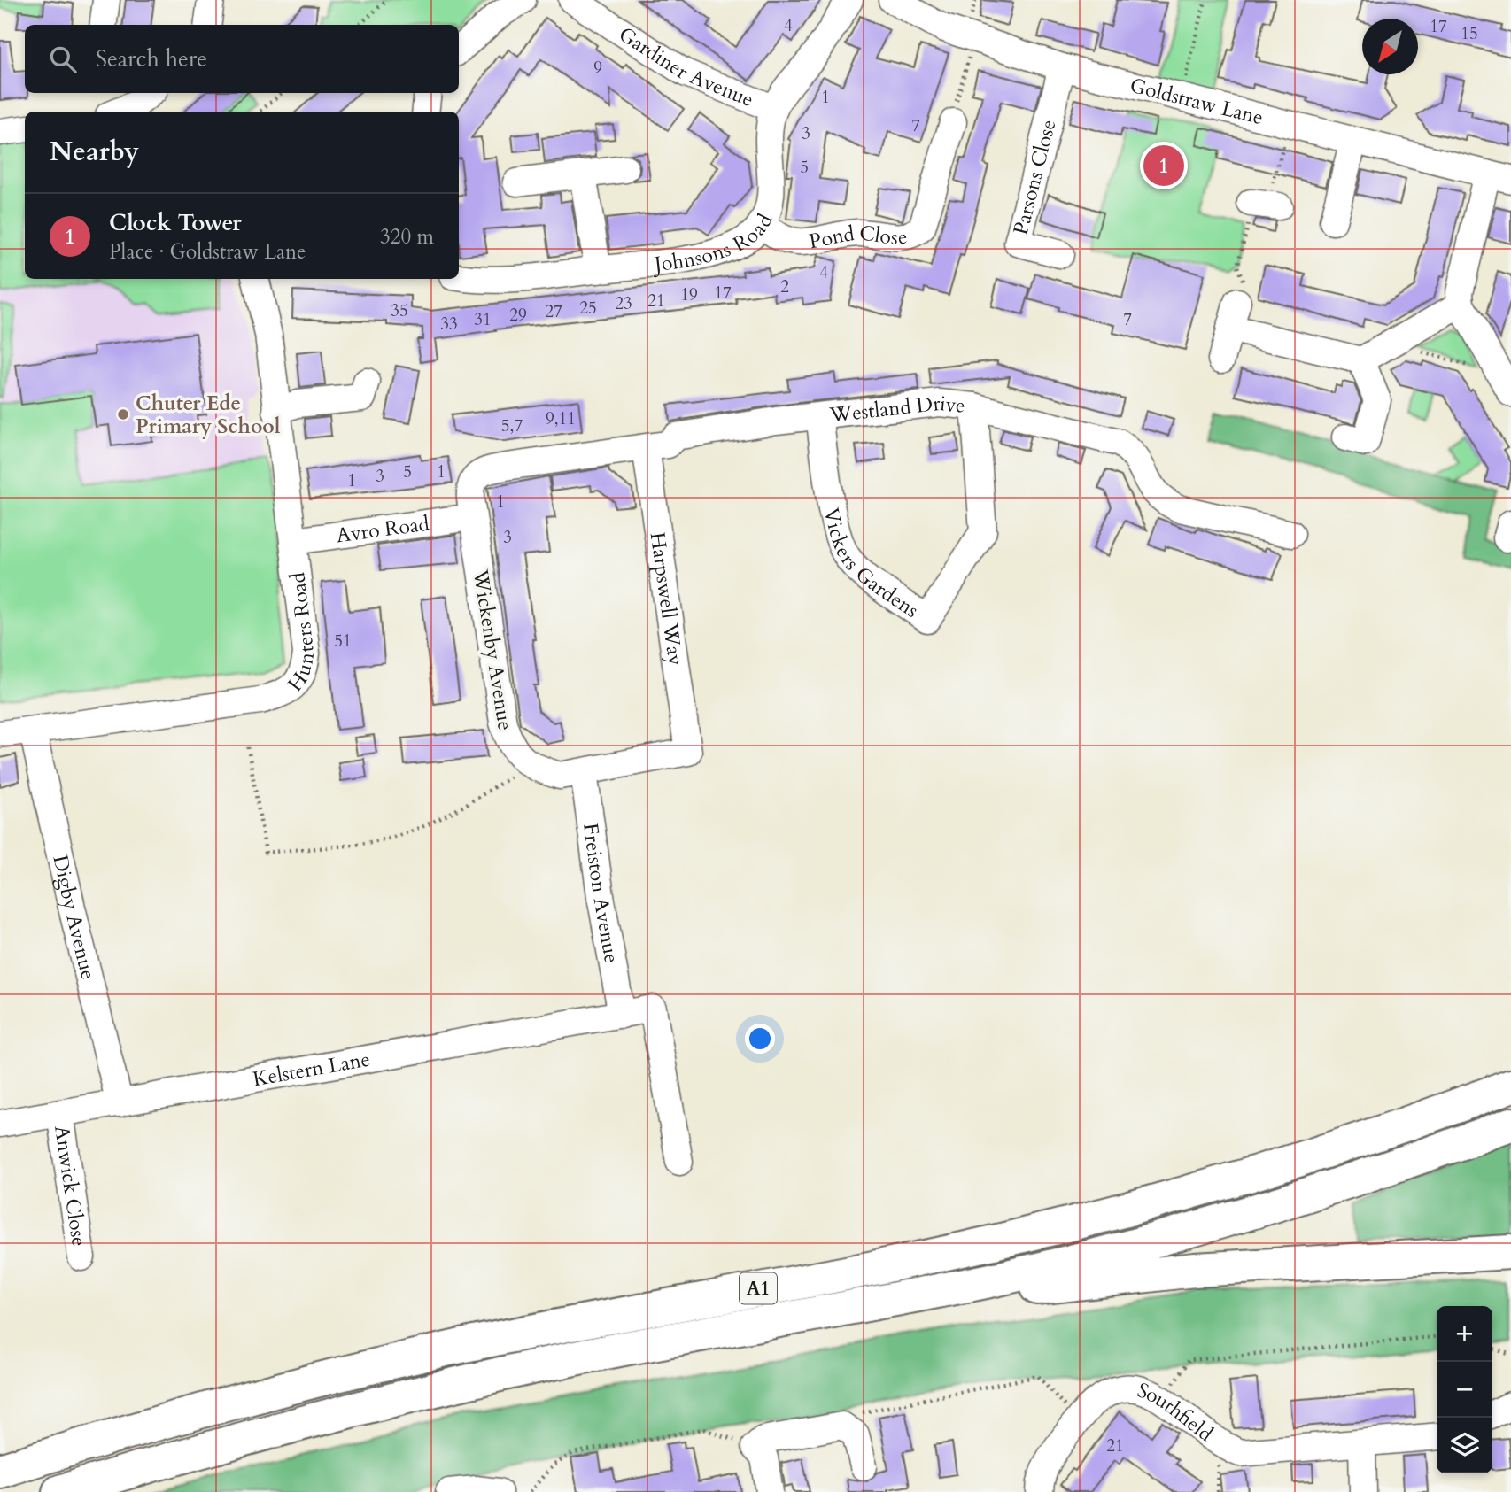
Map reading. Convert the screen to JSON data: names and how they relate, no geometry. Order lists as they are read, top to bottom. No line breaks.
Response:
{"streets":{"highway":["A1"],"street":["Gardiner Avenue","Goldstraw Lane","Parsons Close","Johnsons Road","Pond Close","Westland Drive","Avro Road","Vickers Gardens","Harpswell Way","Hunters Road","Wickenby Avenue","Freiston Avenue","Digby Avenue","Kelstern Lane","Anwick Close","Southfield"]},"crossings":[["Gardiner Avenue","Johnsons Road"],["Goldstraw Lane","Parsons Close"],["Johnsons Road","Pond Close"],["Westland Drive","Vickers Gardens"],["Westland Drive","Harpswell Way"],["Westland Drive","Wickenby Avenue"],["Avro Road","Hunters Road"],["Avro Road","Wickenby Avenue"],["Harpswell Way","Freiston Avenue"],["Hunters Road","Digby Avenue"],["Freiston Avenue","Kelstern Lane"],["Digby Avenue","Kelstern Lane"],["Kelstern Lane","Anwick Close"]],"places":["Chuter Ede Primary School"],"house_numbers":["4","17","15","9","1","7","3","5","4","2","17","19","21","23","25","35","27","29","31","7","33","9,11","5,7","5","1","3","1","1","3","51","21"],"north":"bottom left","page":{"search":"Search here","heading":"Nearby","pins":"1","list":[{"mark":"1","name":"Clock Tower","note":"Place · Goldstraw Lane","value":"320 m"}],"map_buttons":["+","−"]}}
